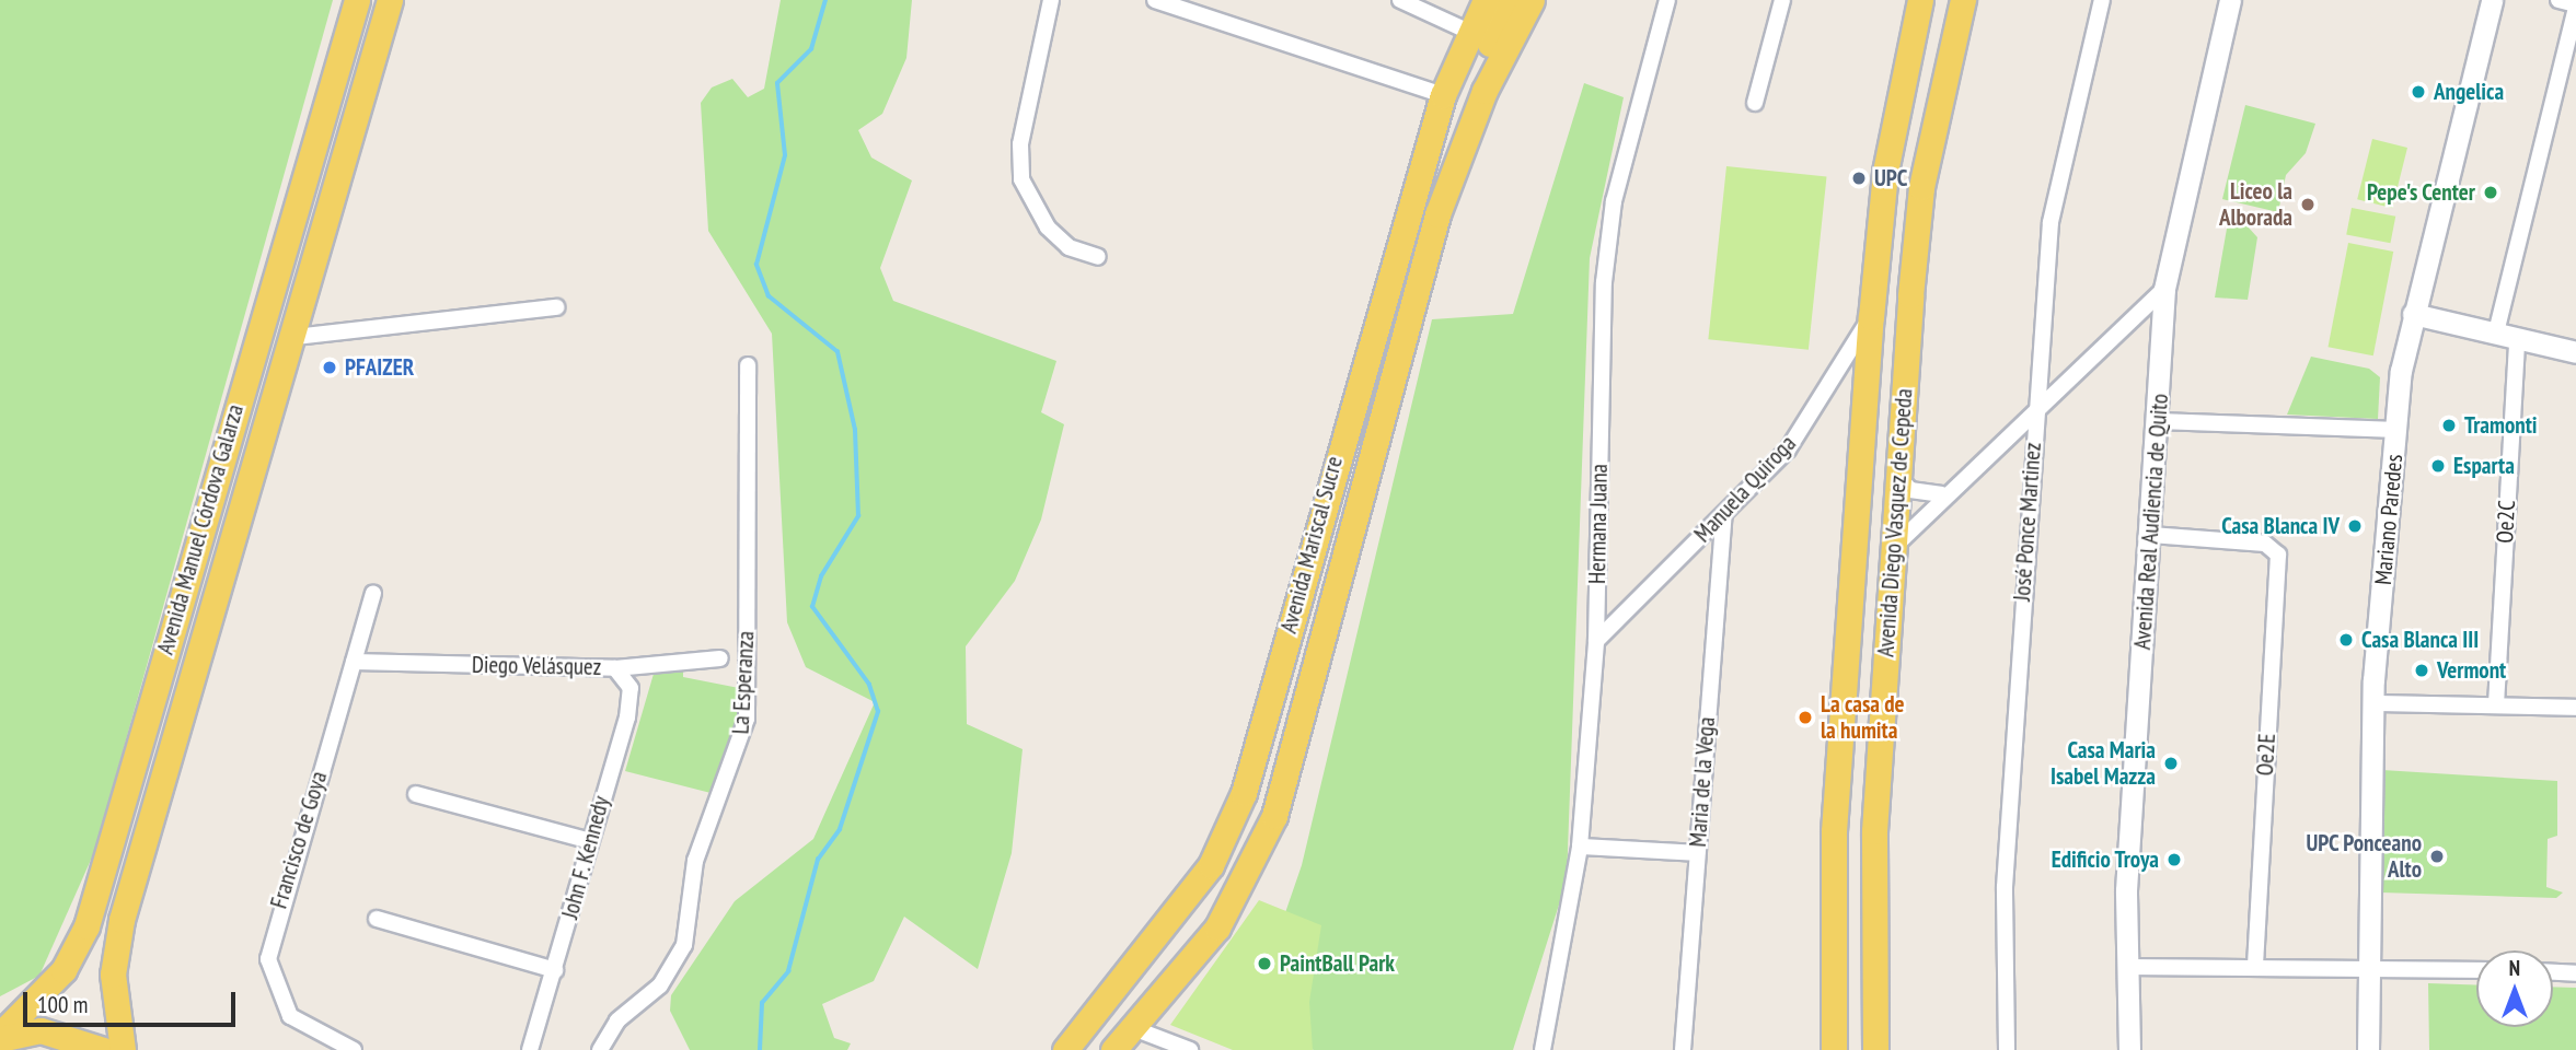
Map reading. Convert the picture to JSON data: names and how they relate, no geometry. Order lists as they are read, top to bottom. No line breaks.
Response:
{"streets":{"main road":["Mariano Paredes","Avenida Real Audiencia de Quito","Avenida Diego Vasquez de Cepeda","Avenida Manuel Córdova Galarza","Avenida Mariscal Sucre"],"street":["Manuela Quiroga","José Ponce Martinez","Oe2C","Hermana Juana","Diego Velásquez","La Esperanza","Oe2E","Maria de la Vega","Francisco de Goya","John F. Kennedy"]},"crossings":[["Manuela Quiroga","Avenida Diego Vasquez de Cepeda"],["Manuela Quiroga","Hermana Juana"],["Manuela Quiroga","Maria de la Vega"],["Avenida Real Audiencia de Quito","Oe2E"],["Diego Velásquez","Francisco de Goya"],["Diego Velásquez","John F. Kennedy"]],"places":["Angelica","UPC","Pepe's Center","Liceo la Alborada","PFAIZER","Tramonti","Esparta","Casa Blanca IV","Casa Blanca III","Vermont","La casa de la humita","Casa Maria Isabel Mazza","UPC Ponceano Alto","Edificio Troya","PaintBall Park"],"scale_bar":"100 m","north":"top"}
